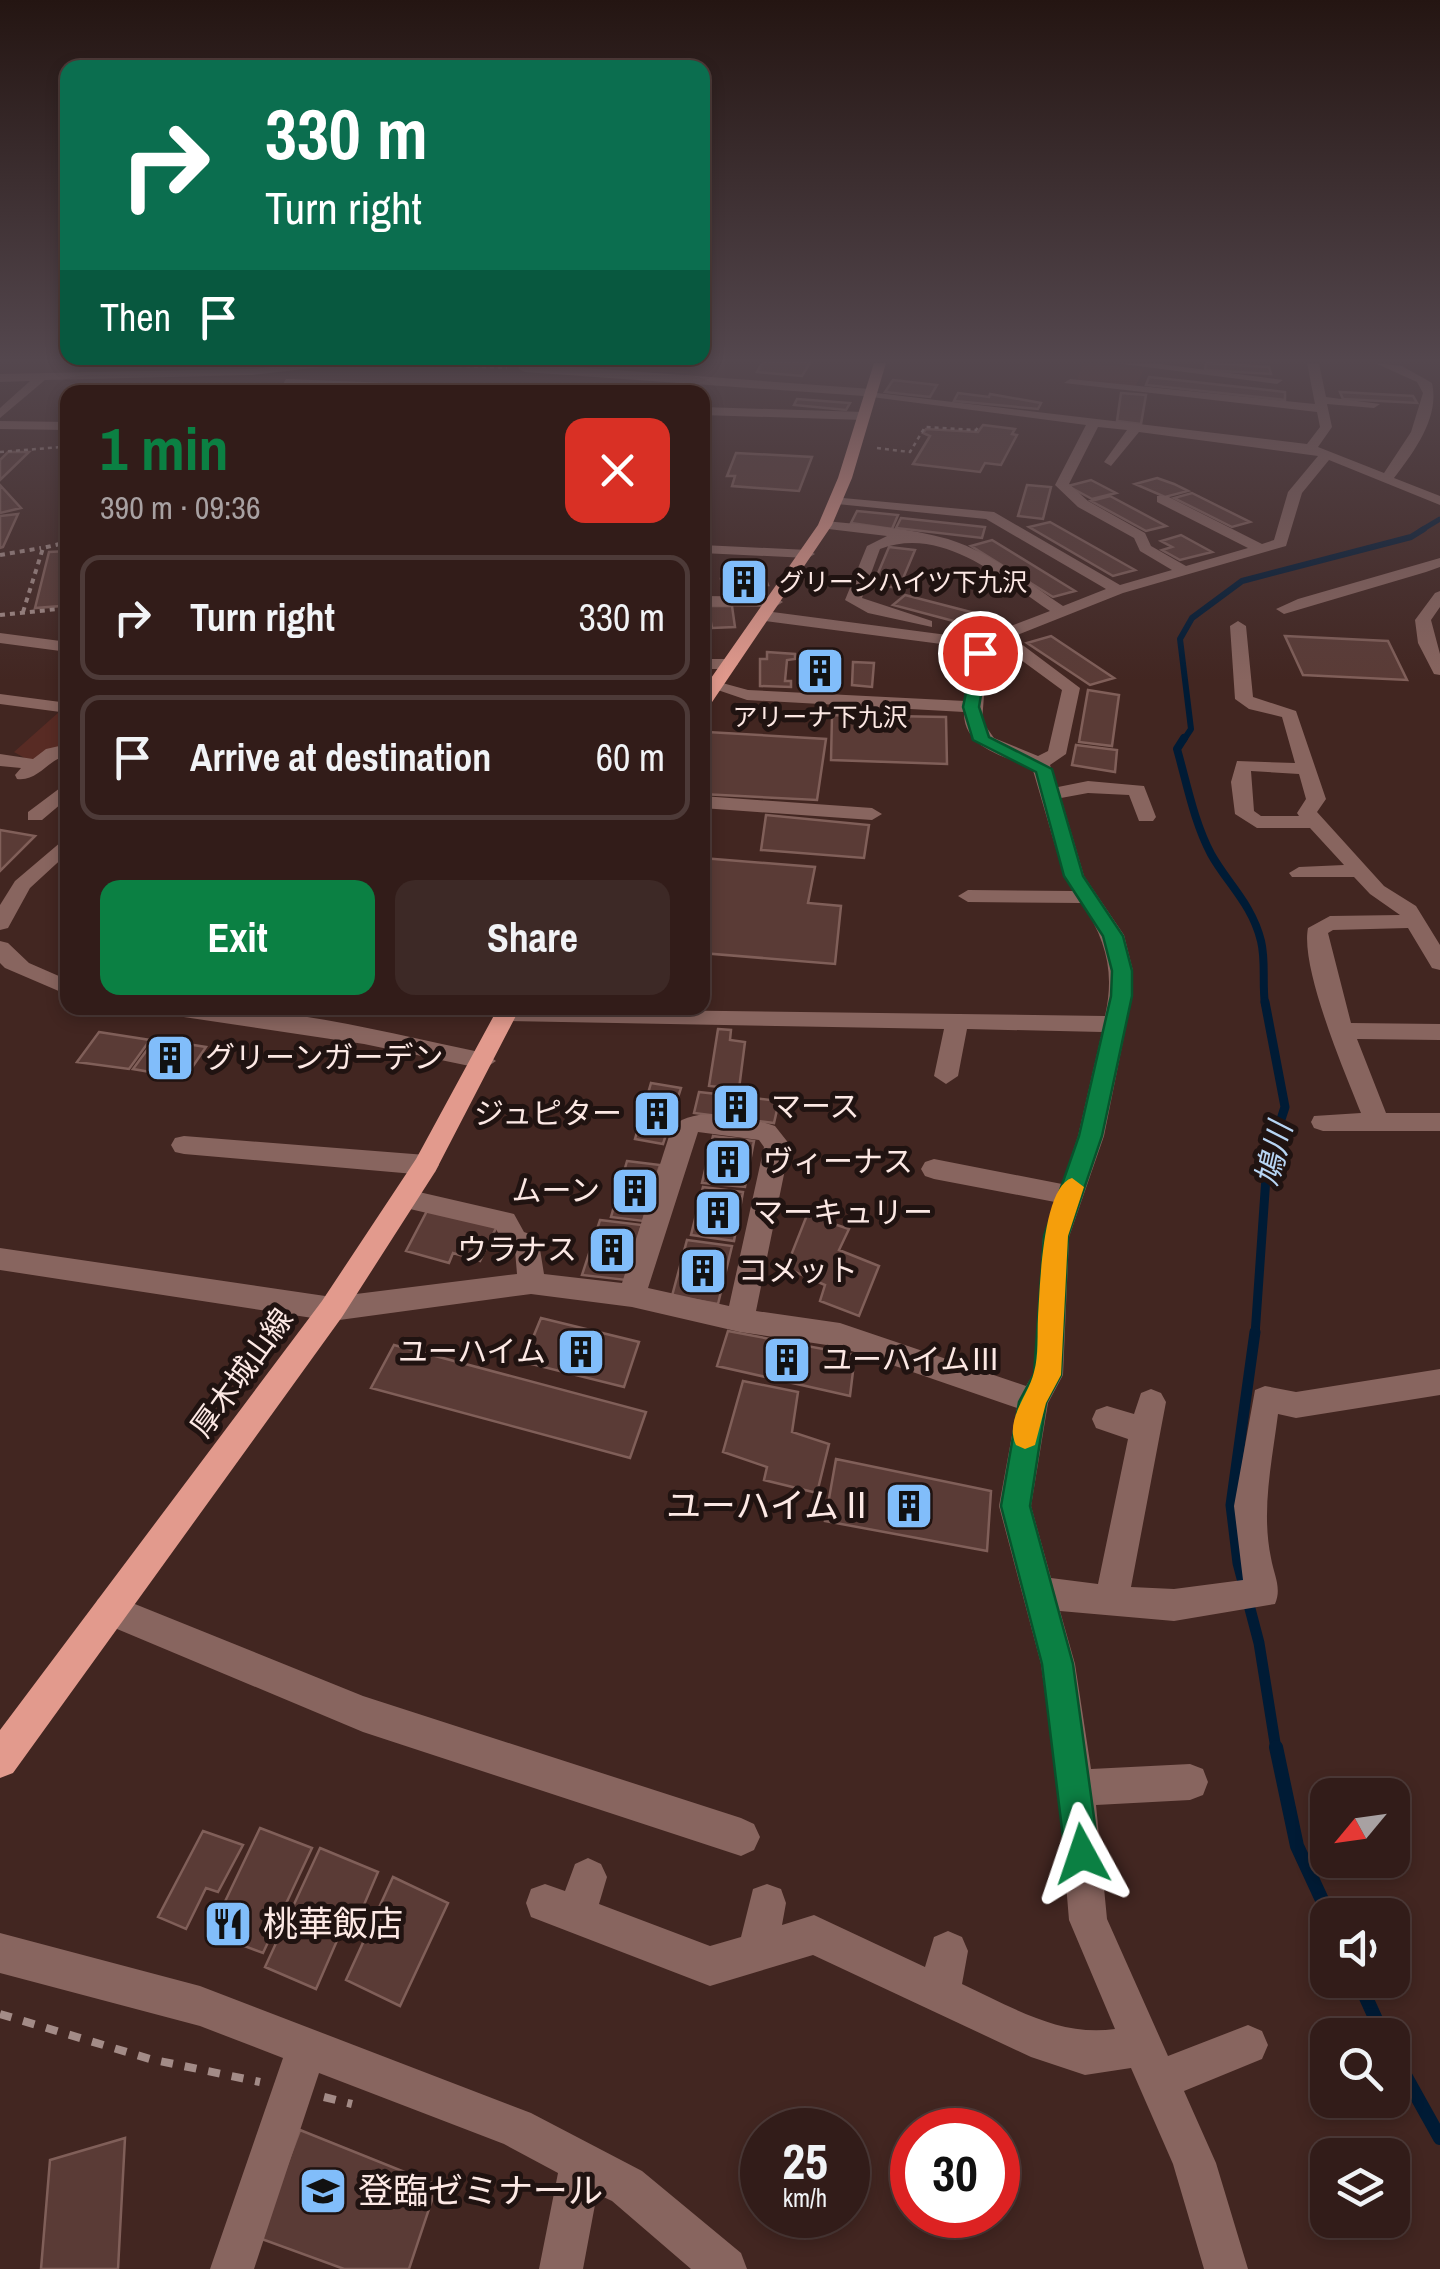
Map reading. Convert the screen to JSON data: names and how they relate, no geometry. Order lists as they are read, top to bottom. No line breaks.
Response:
{"streets":{"main road":["厚木城山線"]},"water":["鳩川"],"places":{"building":["グリーンハイツ下九沢","アリーナ下九沢","グリーンガーデン","マース","ジュピター","ヴィーナス","ムーン","マーキュリー","ウラナス","コメット","ユーハイム","ユーハイムⅢ","ユーハイムⅡ"],"restaurant":["桃華飯店"],"school or university":["登臨ゼミナール"]},"north":"bottom left","page":{"turn":["330 m","Turn right"],"then":"Then","heading":["1 min","390 m · 09:36"],"list":[{"name":"Turn right","value":"330 m"},{"name":"Arrive at destination","value":"60 m"}],"buttons":["Exit","Share"],"speed":"25 km/h","limit":"30"}}
